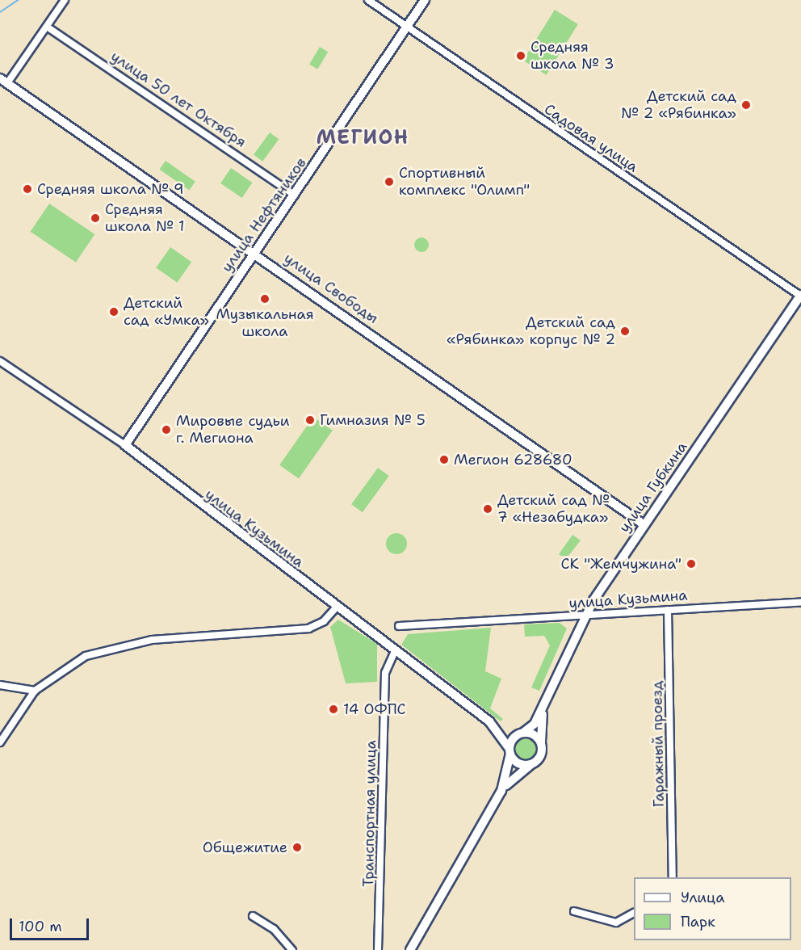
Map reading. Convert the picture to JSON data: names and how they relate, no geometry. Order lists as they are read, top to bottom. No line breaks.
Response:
{"streets":{"main road":["улица Нефтяников","улица Свободы","улица Губкина","улица Кузьмина"],"street":["улица 50 лет Октября","Садовая улица","Гаражный проезд","Транспортная улица"]},"crossings":[["улица 50 лет Октября","улица Нефтяников"],["Садовая улица","улица Нефтяников"],["Садовая улица","улица Губкина"],["улица Нефтяников","улица Свободы"],["улица Нефтяников","улица Кузьмина"],["улица Свободы","улица Губкина"],["улица Губкина","улица Кузьмина"],["улица Кузьмина","Гаражный проезд"],["улица Кузьмина","Транспортная улица"]],"districts":["МЕГИОН"],"places":["Средняя школа № 3","Детский сад № 2 «Рябинка»","Спортивный комплекс \"Олимп\"","Средняя школа № 9","Средняя школа № 1","Музыкальная школа","Детский сад «Умка»","Детский сад «Рябинка» корпус № 2","Гимназия № 5","Мировые судьи г. Мегиона","Мегион 628680","Детский сад № 7 «Незабудка»","СК \"Жемчужина\"","14 ОФПС","Общежитие"],"legend":["Улица","Парк"],"scale_bar":"100 m"}
